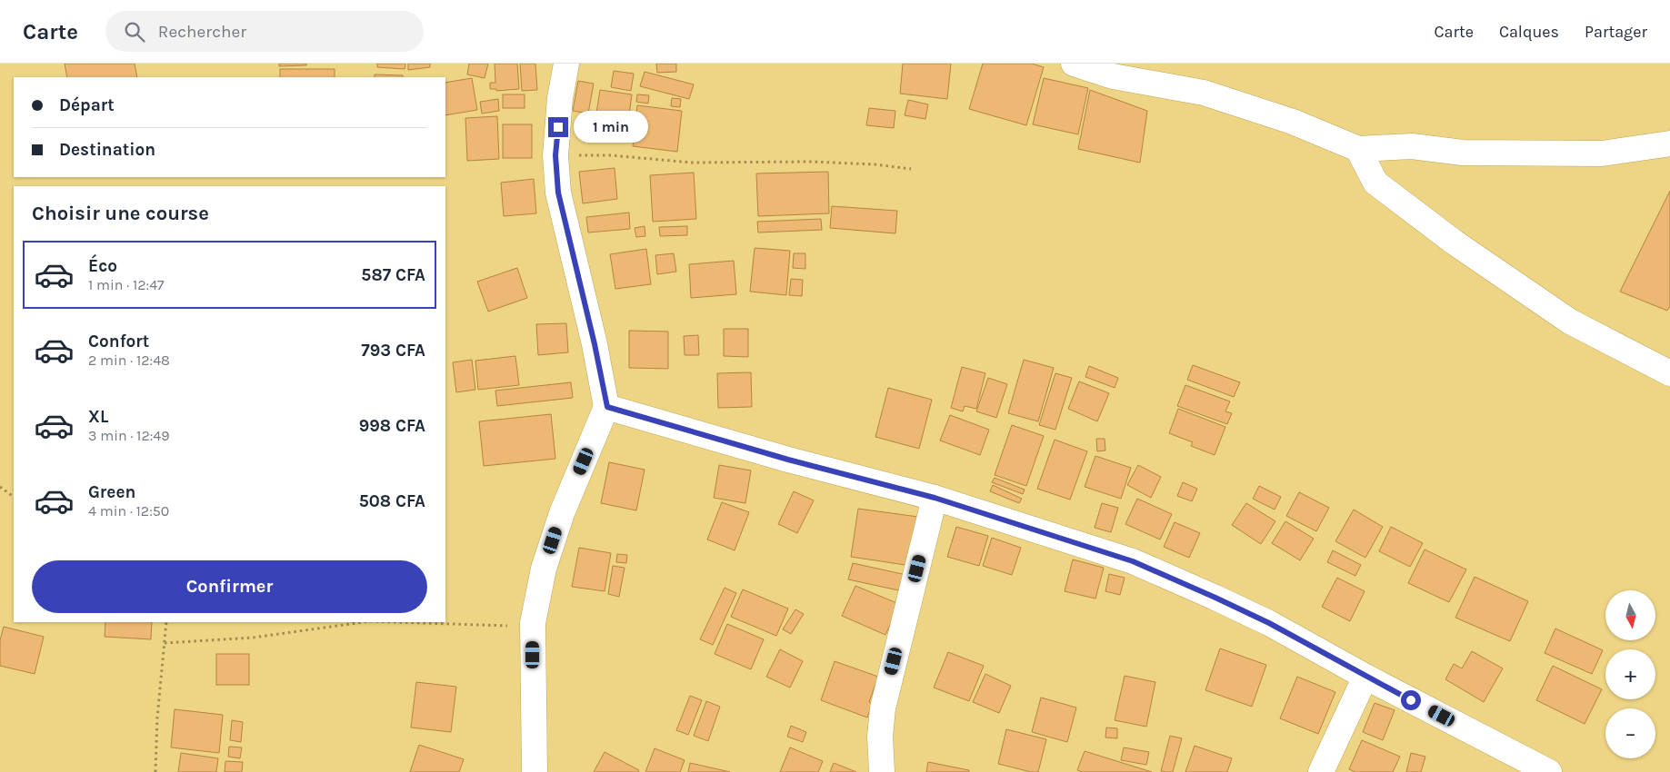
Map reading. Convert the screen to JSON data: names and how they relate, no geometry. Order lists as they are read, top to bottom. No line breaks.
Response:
{"north":"bottom","page":{"header":"Carte","search":"Rechercher","nav":["Carte","Calques","Partager"],"banner":["Départ","Destination"],"bubble":"1 min","heading":"Choisir une course","list":[{"name":"Éco","note":"1 min · 12:47","value":"587 CFA"},{"name":"Confort","note":"2 min · 12:48","value":"793 CFA"},{"name":"XL","note":"3 min · 12:49","value":"998 CFA"},{"name":"Green","note":"4 min · 12:50","value":"508 CFA"}],"buttons":"Confirmer","map_buttons":["+","−"]}}
